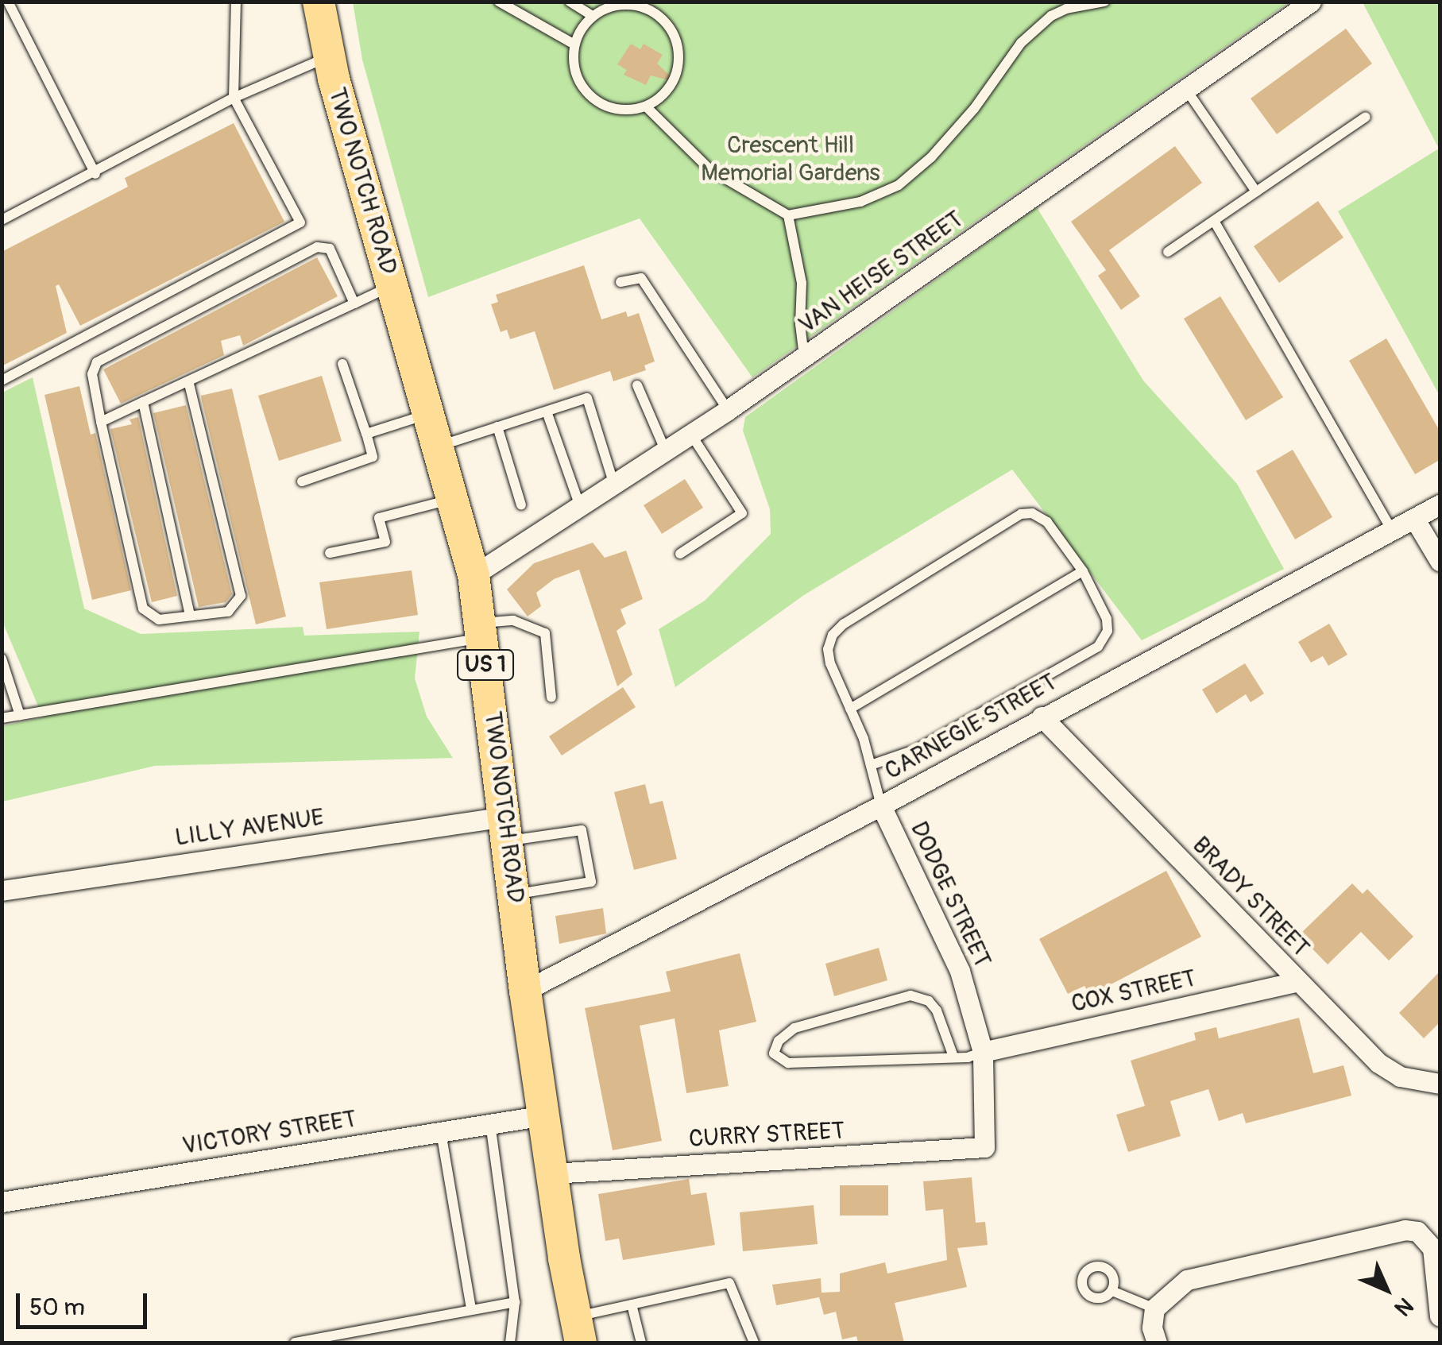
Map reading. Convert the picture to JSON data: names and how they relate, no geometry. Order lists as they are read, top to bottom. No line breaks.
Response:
{"streets":{"main road":["TWO NOTCH ROAD","US 1"],"street":["VAN HEISE STREET","CARNEGIE STREET","LILLY AVENUE","DODGE STREET","BRADY STREET","COX STREET","VICTORY STREET","CURRY STREET"]},"crossings":[["TWO NOTCH ROAD","VAN HEISE STREET"],["TWO NOTCH ROAD","CARNEGIE STREET"],["TWO NOTCH ROAD","LILLY AVENUE"],["TWO NOTCH ROAD","VICTORY STREET"],["TWO NOTCH ROAD","CURRY STREET"],["CARNEGIE STREET","DODGE STREET"],["CARNEGIE STREET","BRADY STREET"],["DODGE STREET","COX STREET"],["DODGE STREET","CURRY STREET"],["BRADY STREET","COX STREET"]],"parks":["Crescent Hill Memorial Gardens"],"scale_bar":"50 m","north":"bottom right"}
